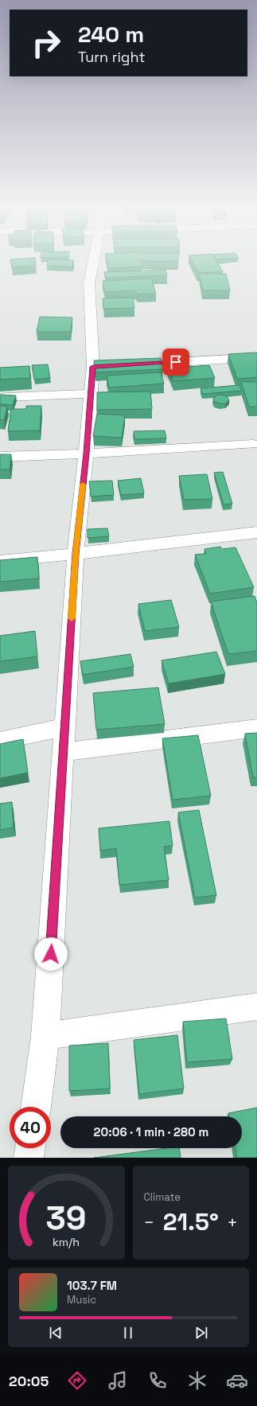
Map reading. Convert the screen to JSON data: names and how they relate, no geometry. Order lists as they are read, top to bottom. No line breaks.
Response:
{"page":{"turn":["240 m","Turn right"],"limit":"40","trip":"20:06 · 1 min · 280 m","tile":"Climate","heat":["−","21.5°","+"],"song":["103.7 FM","Music"],"tabs":"20:05","gauge":["39","km/h"]}}
